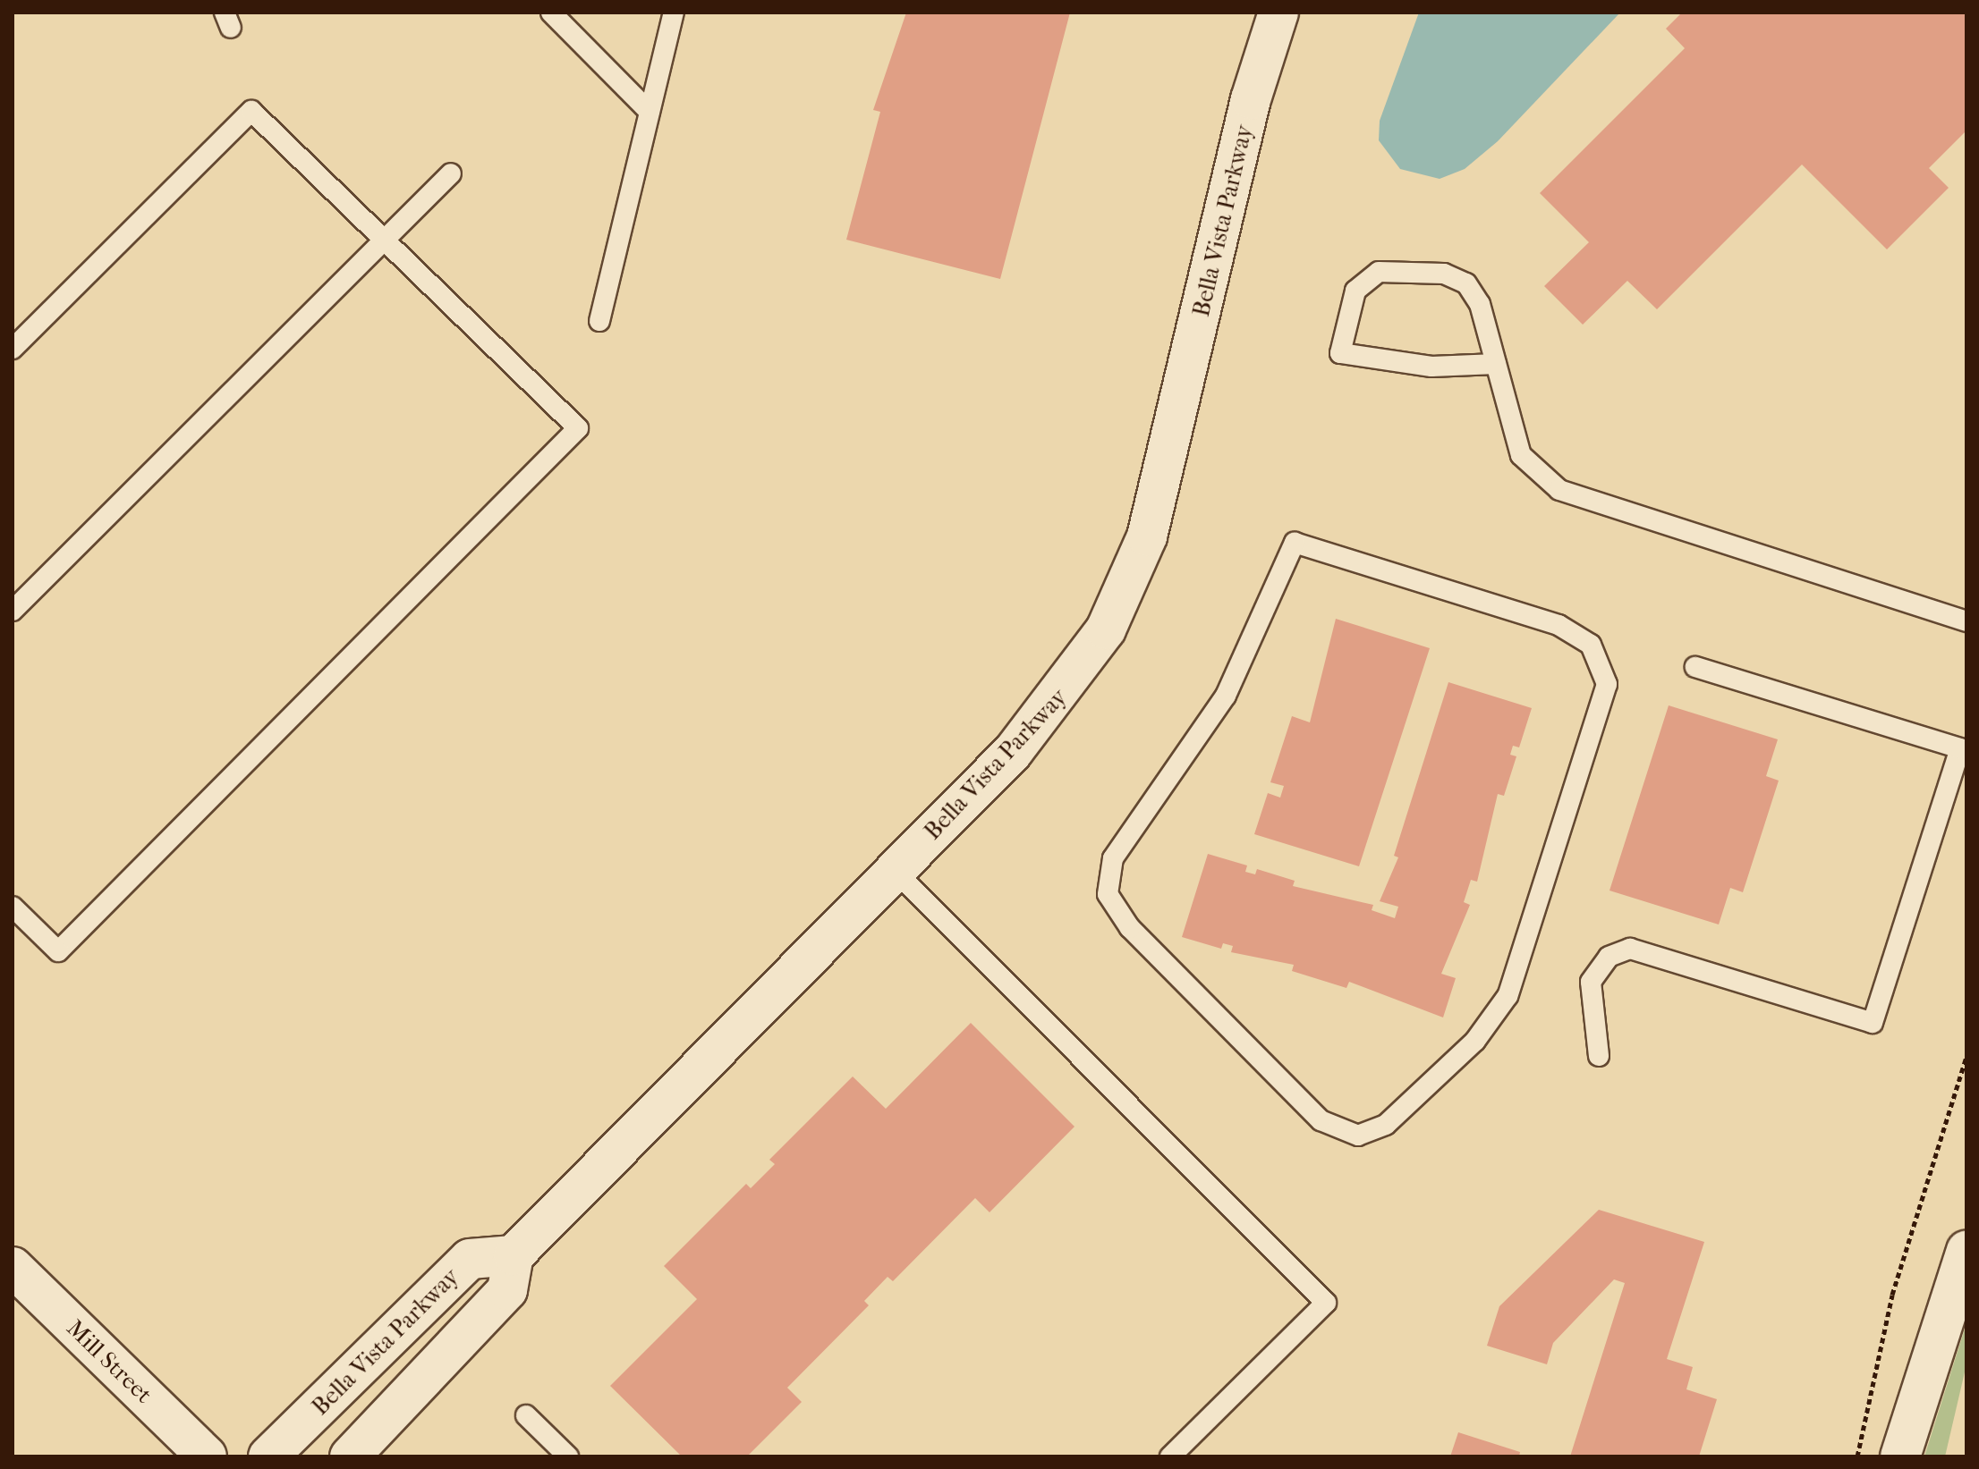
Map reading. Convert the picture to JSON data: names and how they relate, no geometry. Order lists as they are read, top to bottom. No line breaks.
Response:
{"streets":{"street":["Bella Vista Parkway","Mill Street"]}}
